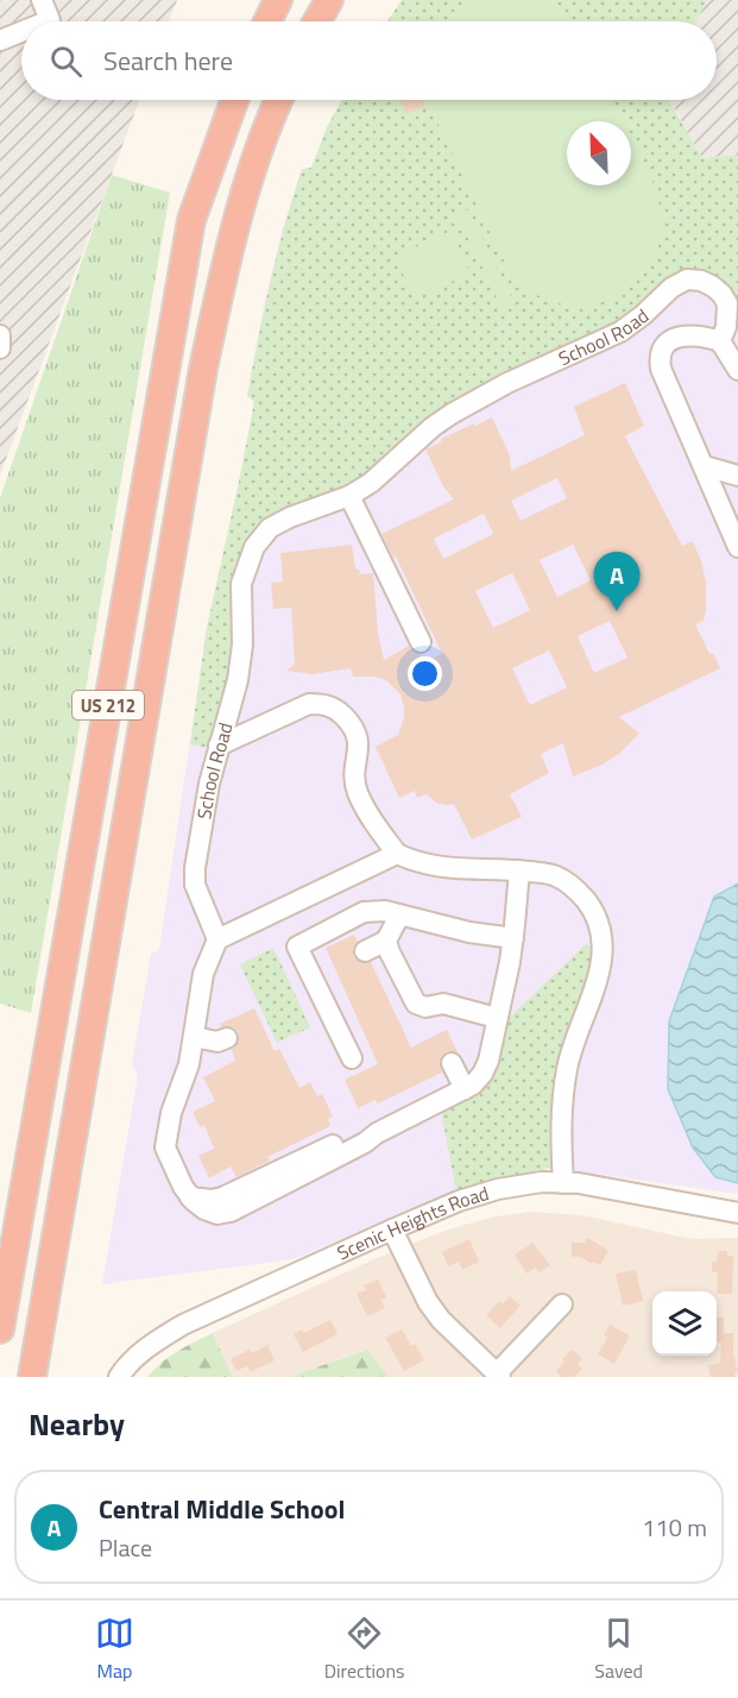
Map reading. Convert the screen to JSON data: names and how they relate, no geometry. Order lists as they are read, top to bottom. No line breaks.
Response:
{"streets":{"highway":["US 212"],"street":["School Road","Scenic Heights Road"]},"north":"top left","page":{"search":"Search here","pins":"A","heading":"Nearby","list":[{"mark":"A","name":"Central Middle School","note":"Place","value":"110 m"}],"nav":["Map","Directions","Saved"]}}
